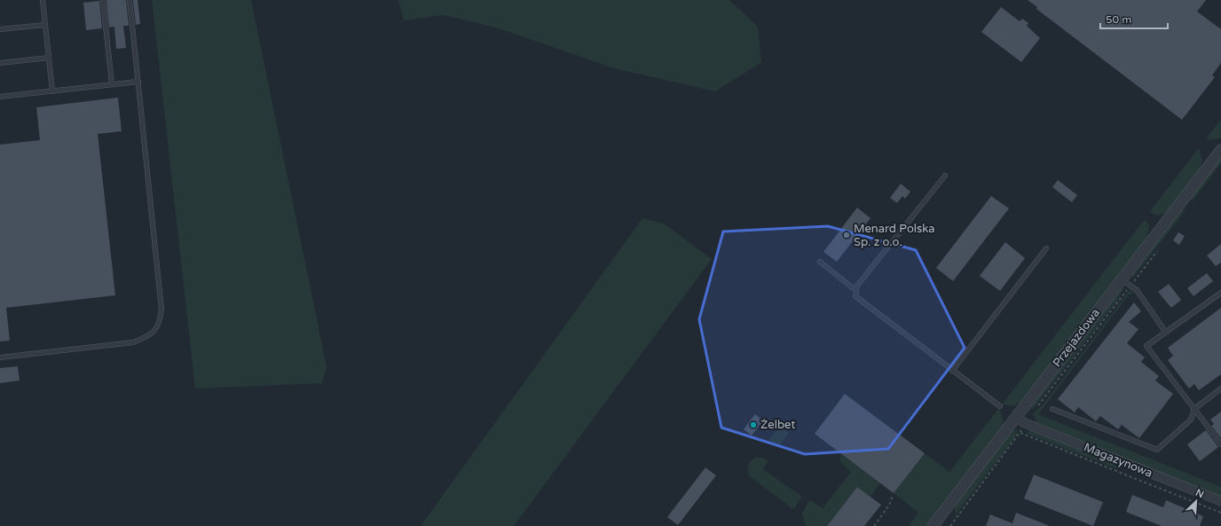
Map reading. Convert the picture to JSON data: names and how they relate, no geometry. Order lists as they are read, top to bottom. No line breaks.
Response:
{"streets":{"street":["Przejazdowa","Magazynowa"]},"crossings":[["Przejazdowa","Magazynowa"]],"places":["Menard Polska Sp. z o.o.","Żelbet"],"scale_bar":"50 m","north":"top right"}
